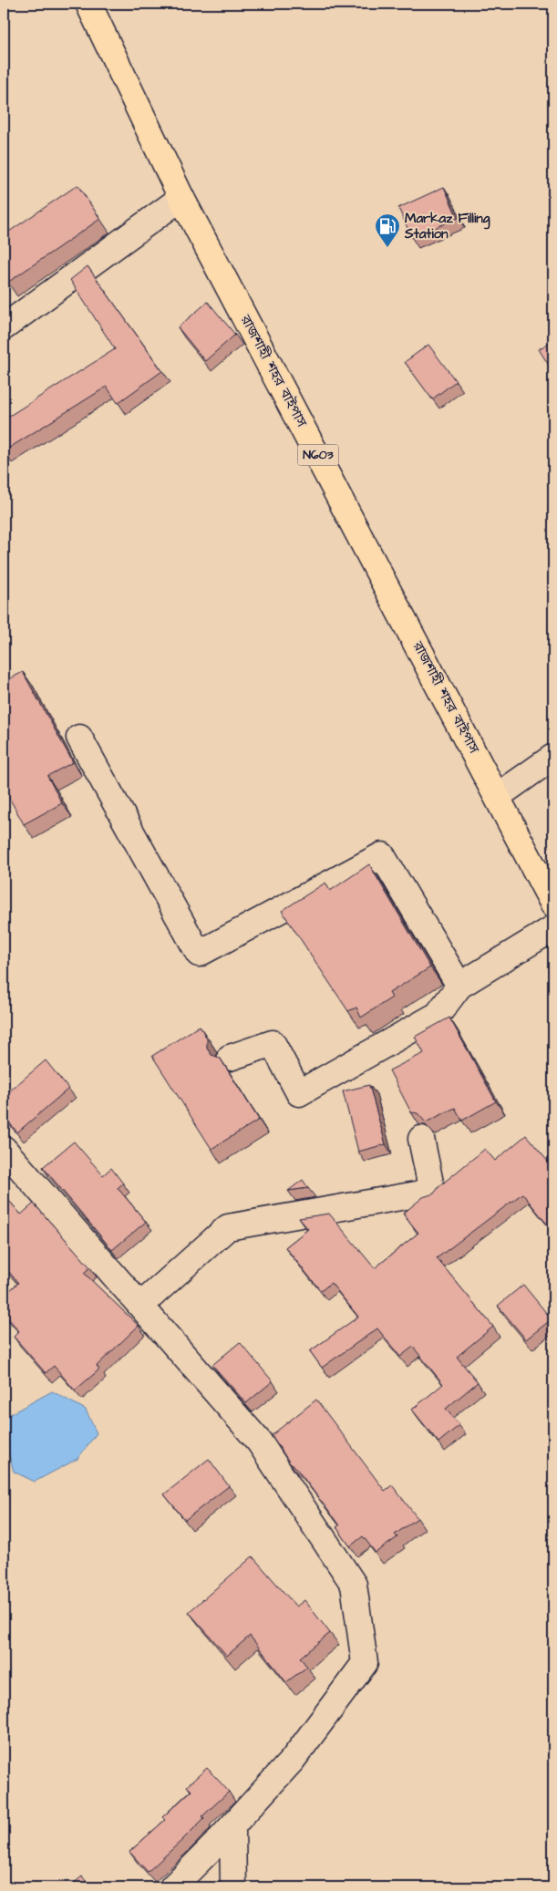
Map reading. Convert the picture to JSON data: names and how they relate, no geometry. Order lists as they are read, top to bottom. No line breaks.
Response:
{"streets":{"highway":["রাজশাহী শহর বাইপাস","N603"]},"places":{"fuel station":["Markaz Filling Station"]}}
